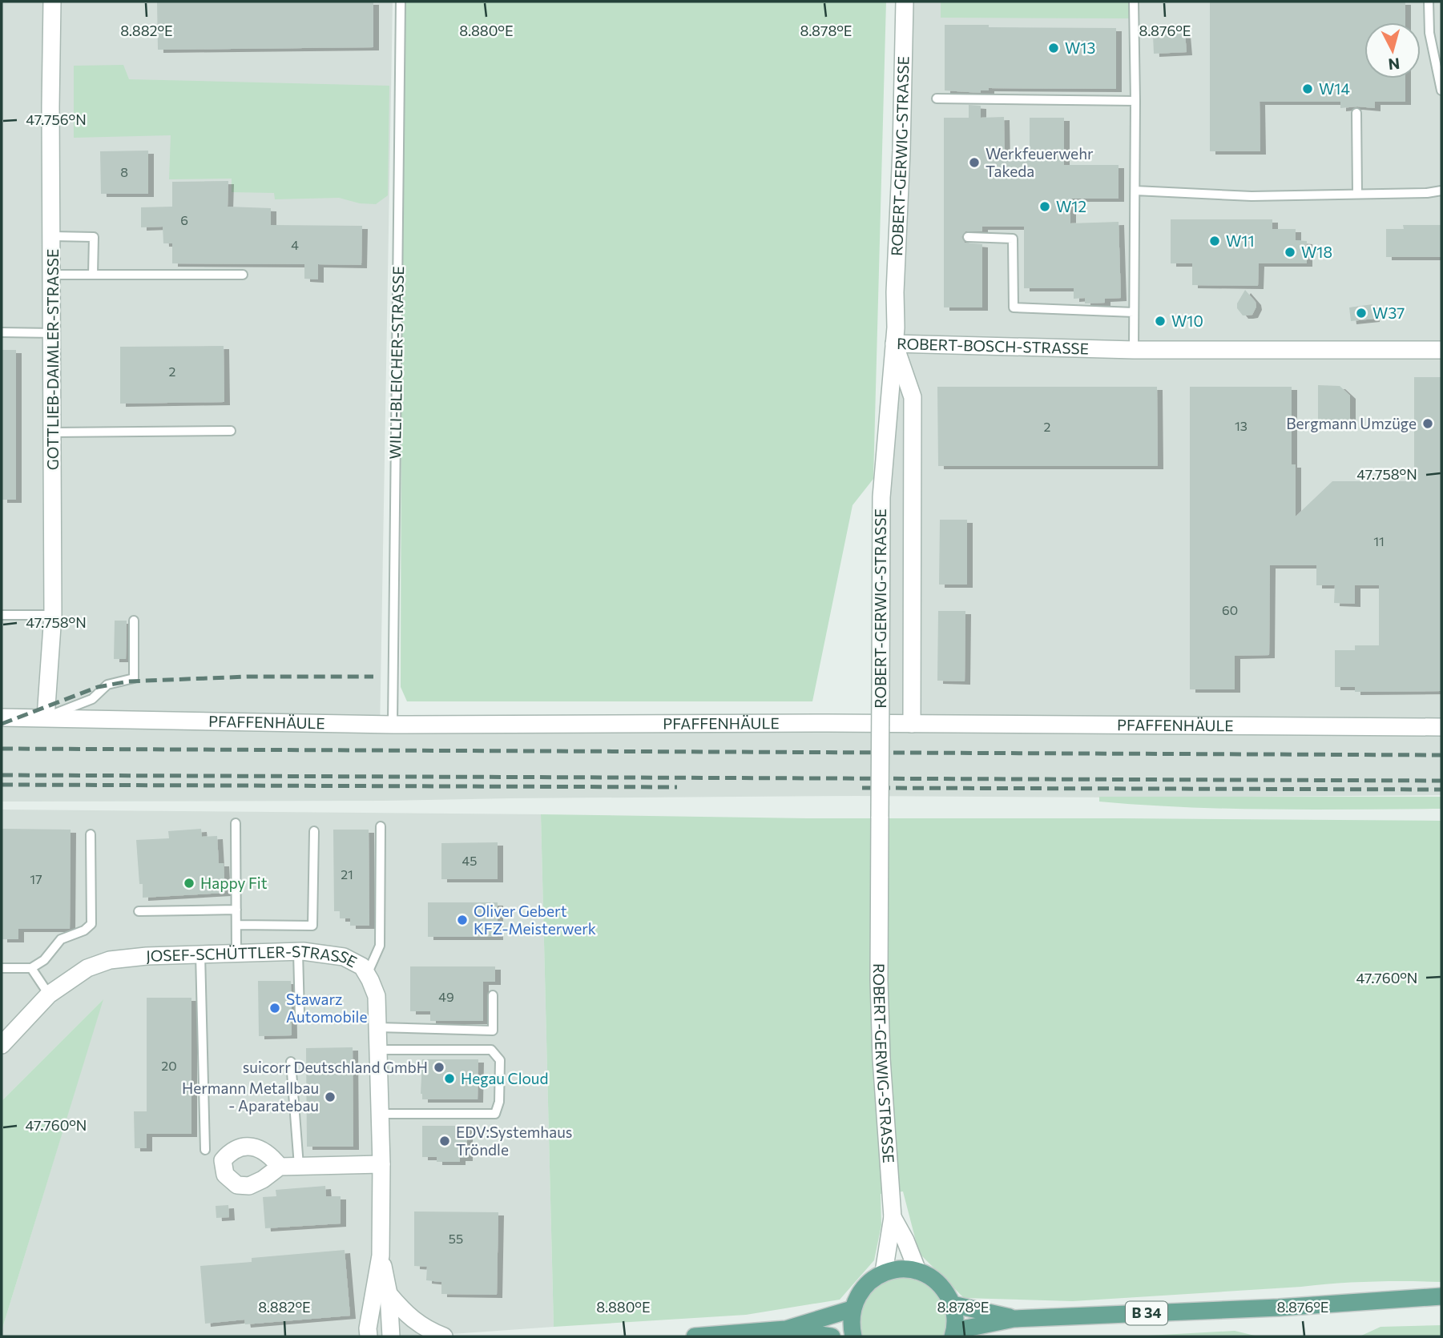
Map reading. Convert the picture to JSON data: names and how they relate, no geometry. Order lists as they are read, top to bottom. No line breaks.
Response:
{"streets":{"main road":["B 34"],"street":["ROBERT-GERWIG-STRASSE","ROBERT-BOSCH-STRASSE","GOTTLIEB-DAIMLER-STRASSE","PFAFFENHÄULE","JOSEF-SCHÜTTLER-STRASSE"],"lane":["WILLI-BLEICHER-STRASSE"]},"crossings":[["ROBERT-GERWIG-STRASSE","ROBERT-BOSCH-STRASSE"],["ROBERT-BOSCH-STRASSE","PFAFFENHÄULE"],["GOTTLIEB-DAIMLER-STRASSE","PFAFFENHÄULE"],["WILLI-BLEICHER-STRASSE","PFAFFENHÄULE"]],"places":["W13","W14","Werkfeuerwehr Takeda","W12","W11","W18","W37","W10","Bergmann Umzüge","Happy Fit","Oliver Gebert KFZ-Meisterwerk","Stawarz Automobile","suicorr Deutschland GmbH","Hegau Cloud","Hermann Metallbau - Aparatebau","EDV:Systemhaus Tröndle"],"house_numbers":["8","6","4","2","13","2","11","60","45","21","17","49","20","55"],"north":"bottom","coordinates":["8.882°E","8.880°E","8.878°E","8.876°E","47.756°N","47.758°N","47.760°N"]}
